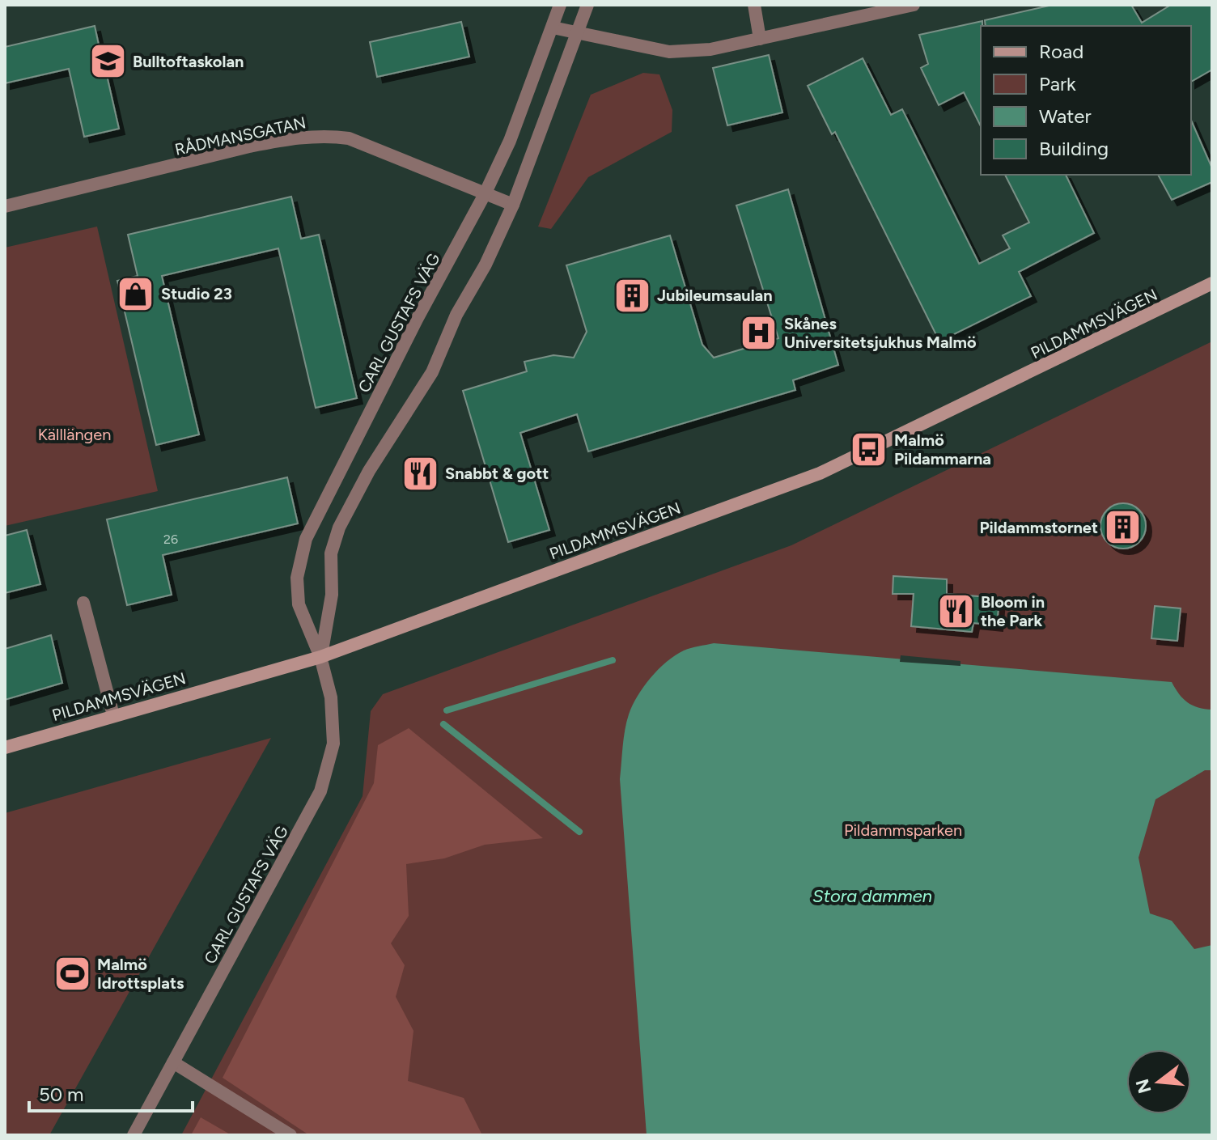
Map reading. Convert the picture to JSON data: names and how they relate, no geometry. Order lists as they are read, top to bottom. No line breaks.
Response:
{"streets":{"main road":["PILDAMMSVÄGEN"],"street":["RÅDMANSGATAN","CARL GUSTAFS VÄG"]},"crossings":[["RÅDMANSGATAN","CARL GUSTAFS VÄG"],["CARL GUSTAFS VÄG","PILDAMMSVÄGEN"]],"water":["Stora dammen"],"parks":["Källlängen","Pildammsparken"],"places":{"school or university":["Bulltoftaskolan"],"shop":["Studio 23"],"building":["Jubileumsaulan","Pildammstornet"],"hospital":["Skånes Universitetsjukhus Malmö"],"bus stop":["Malmö Pildammarna"],"restaurant":["Snabbt & gott","Bloom in the Park"],"sports":["Malmö Idrottsplats"]},"house_numbers":["26"],"legend":["Road","Park","Water","Building"],"scale_bar":"50 m","north":"left"}
